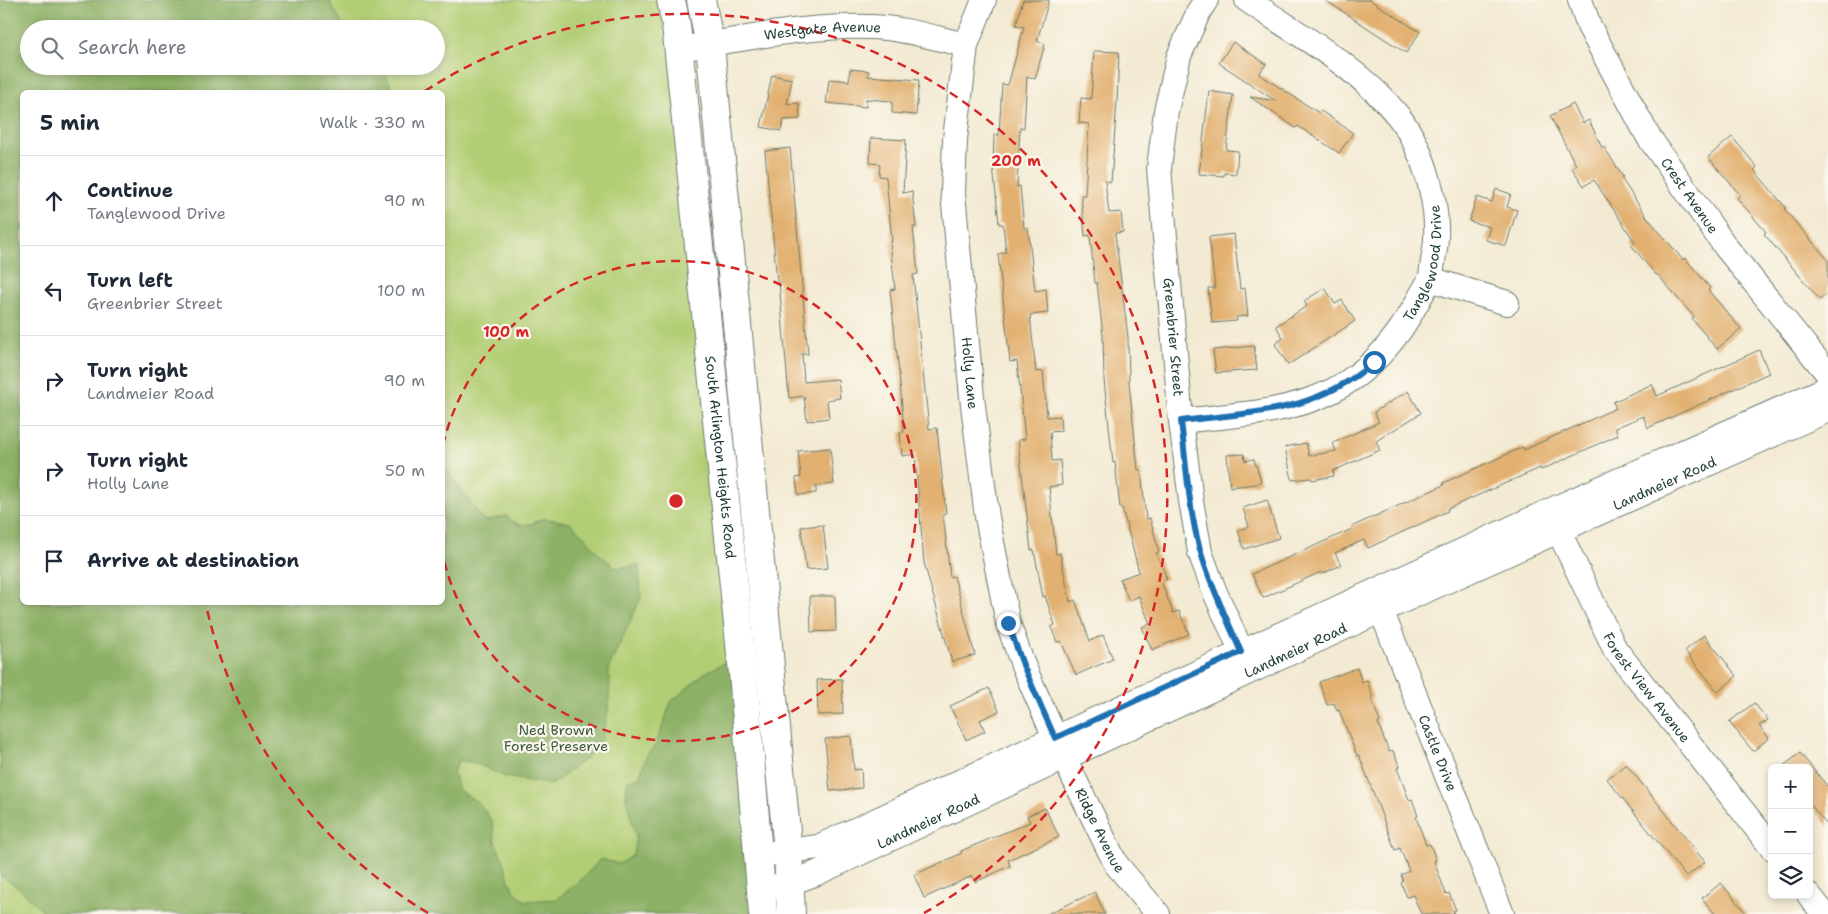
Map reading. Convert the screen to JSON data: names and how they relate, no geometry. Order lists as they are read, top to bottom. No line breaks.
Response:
{"streets":{"main road":["South Arlington Heights Road"],"street":["Westgate Avenue","Crest Avenue","Tanglewood Drive","Greenbrier Street","Holly Lane","Landmeier Road","Forest View Avenue","Castle Drive","Ridge Avenue"]},"crossings":[["Westgate Avenue","Holly Lane"],["Westgate Avenue","South Arlington Heights Road"],["Tanglewood Drive","Greenbrier Street"],["Greenbrier Street","Landmeier Road"],["Holly Lane","Landmeier Road"],["Holly Lane","Ridge Avenue"],["South Arlington Heights Road","Landmeier Road"],["Landmeier Road","Forest View Avenue"],["Landmeier Road","Castle Drive"],["Landmeier Road","Ridge Avenue"]],"parks":["Ned Brown Forest Preserve"],"page":{"search":"Search here","heading":["5 min","Walk · 330 m"],"list":[["Continue","Tanglewood Drive","90 m"],["Turn left","Greenbrier Street","100 m"],["Turn right","Landmeier Road","90 m"],["Turn right","Holly Lane","50 m"],"Arrive at destination"],"map_buttons":["+","−"]},"rings":["200 m","100 m"]}
